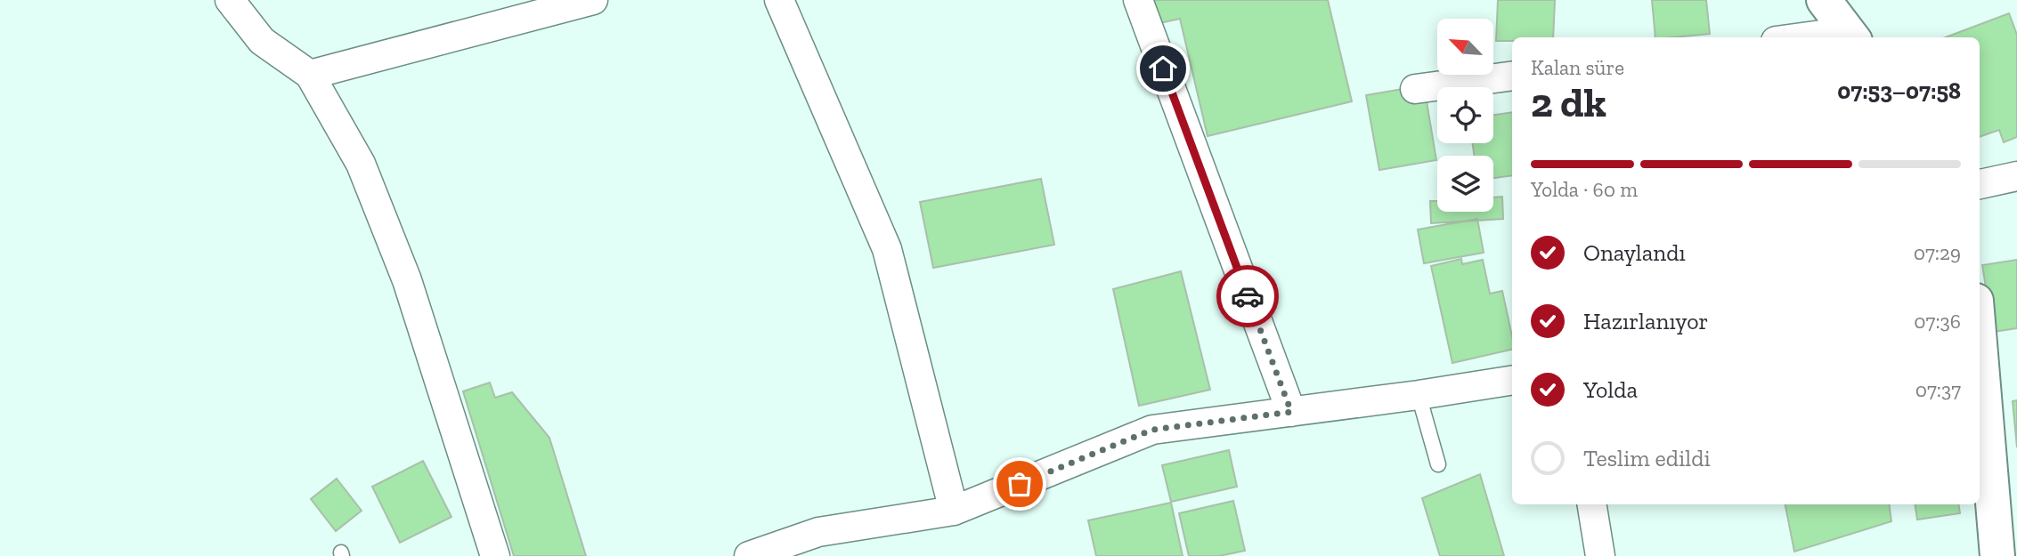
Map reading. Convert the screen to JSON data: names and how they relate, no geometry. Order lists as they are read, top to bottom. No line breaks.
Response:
{"north":"top left","page":{"heading":["2 dk","Kalan süre","07:53–07:58"],"bar":"Yolda · 60 m","list":[["Onaylandı","07:29"],["Hazırlanıyor","07:36"],["Yolda","07:37"],"Teslim edildi"]}}
